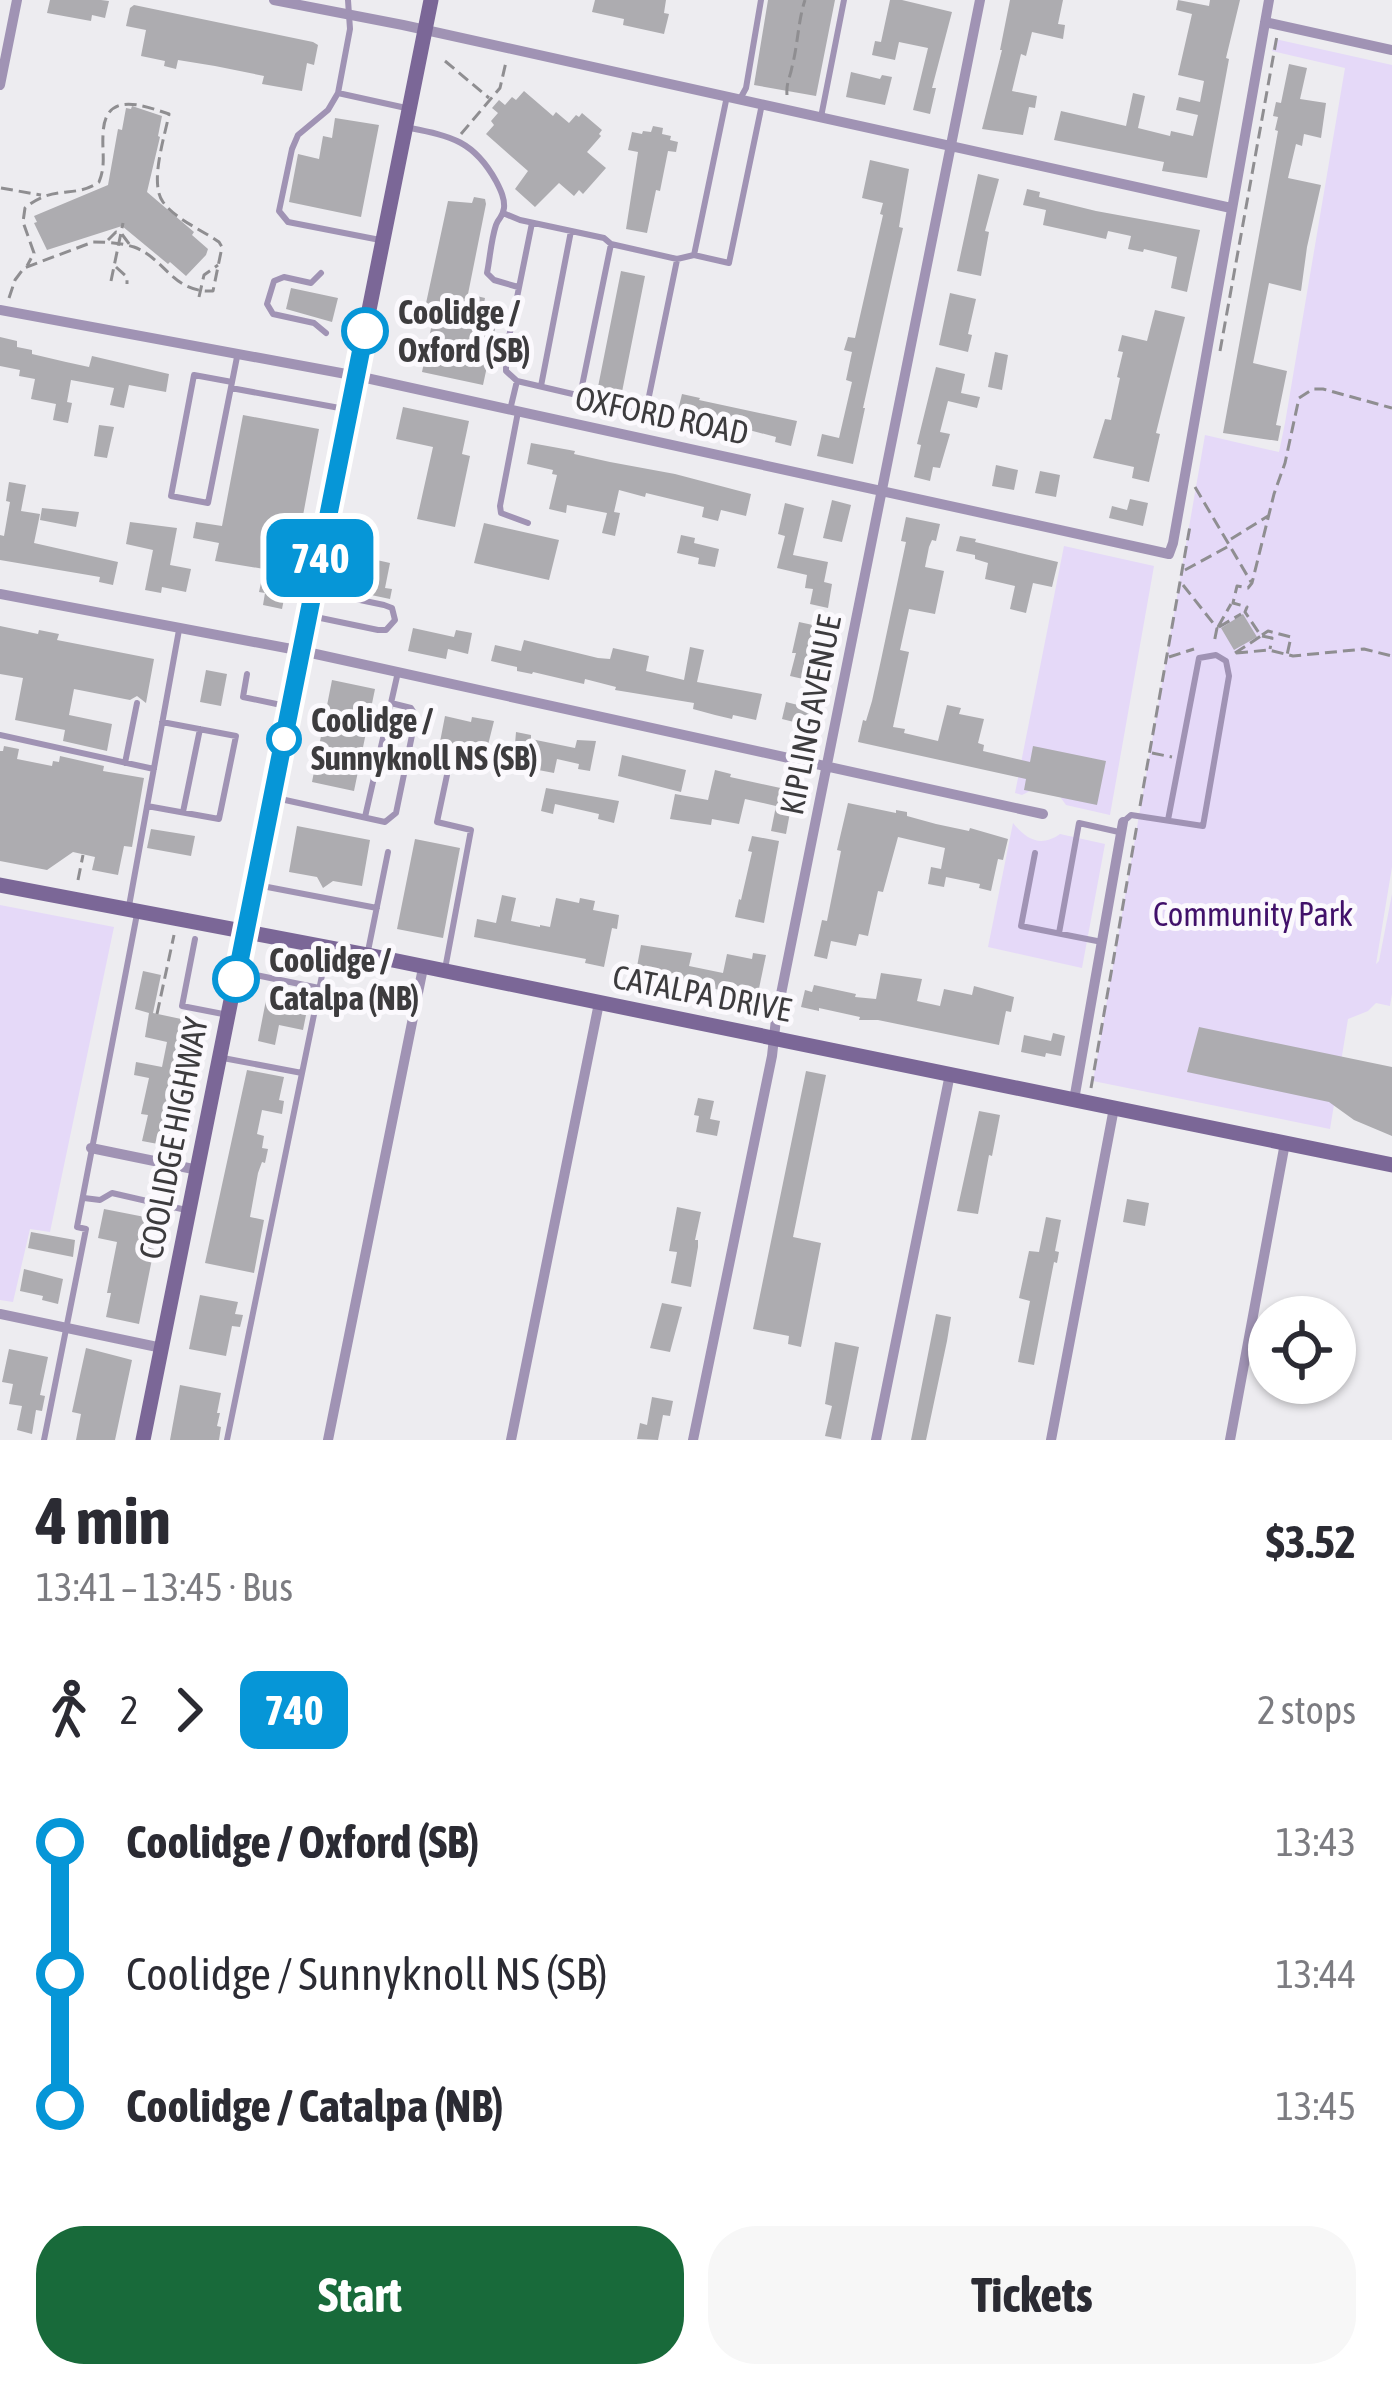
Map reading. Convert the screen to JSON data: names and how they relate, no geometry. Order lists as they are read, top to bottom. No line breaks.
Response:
{"streets":{"main road":["CATALPA DRIVE","COOLIDGE HIGHWAY"],"street":["OXFORD ROAD","KIPLING AVENUE"]},"crossings":[["OXFORD ROAD","KIPLING AVENUE"],["OXFORD ROAD","COOLIDGE HIGHWAY"],["KIPLING AVENUE","CATALPA DRIVE"],["CATALPA DRIVE","COOLIDGE HIGHWAY"]],"parks":["Community Park"],"places":["Coolidge / Oxford (SB)","Coolidge / Sunnyknoll NS (SB)","Coolidge / Catalpa (NB)"],"lines":["bus line 740"],"page":{"on_map":"740","heading":["4 min","13:41 – 13:45 · Bus","$3.52"],"legs":["2","740","2 stops"],"list":[{"name":"Coolidge / Oxford (SB)","value":"13:43"},{"name":"Coolidge / Sunnyknoll NS (SB)","value":"13:44"},{"name":"Coolidge / Catalpa (NB)","value":"13:45"}],"buttons":["Start","Tickets"]}}
